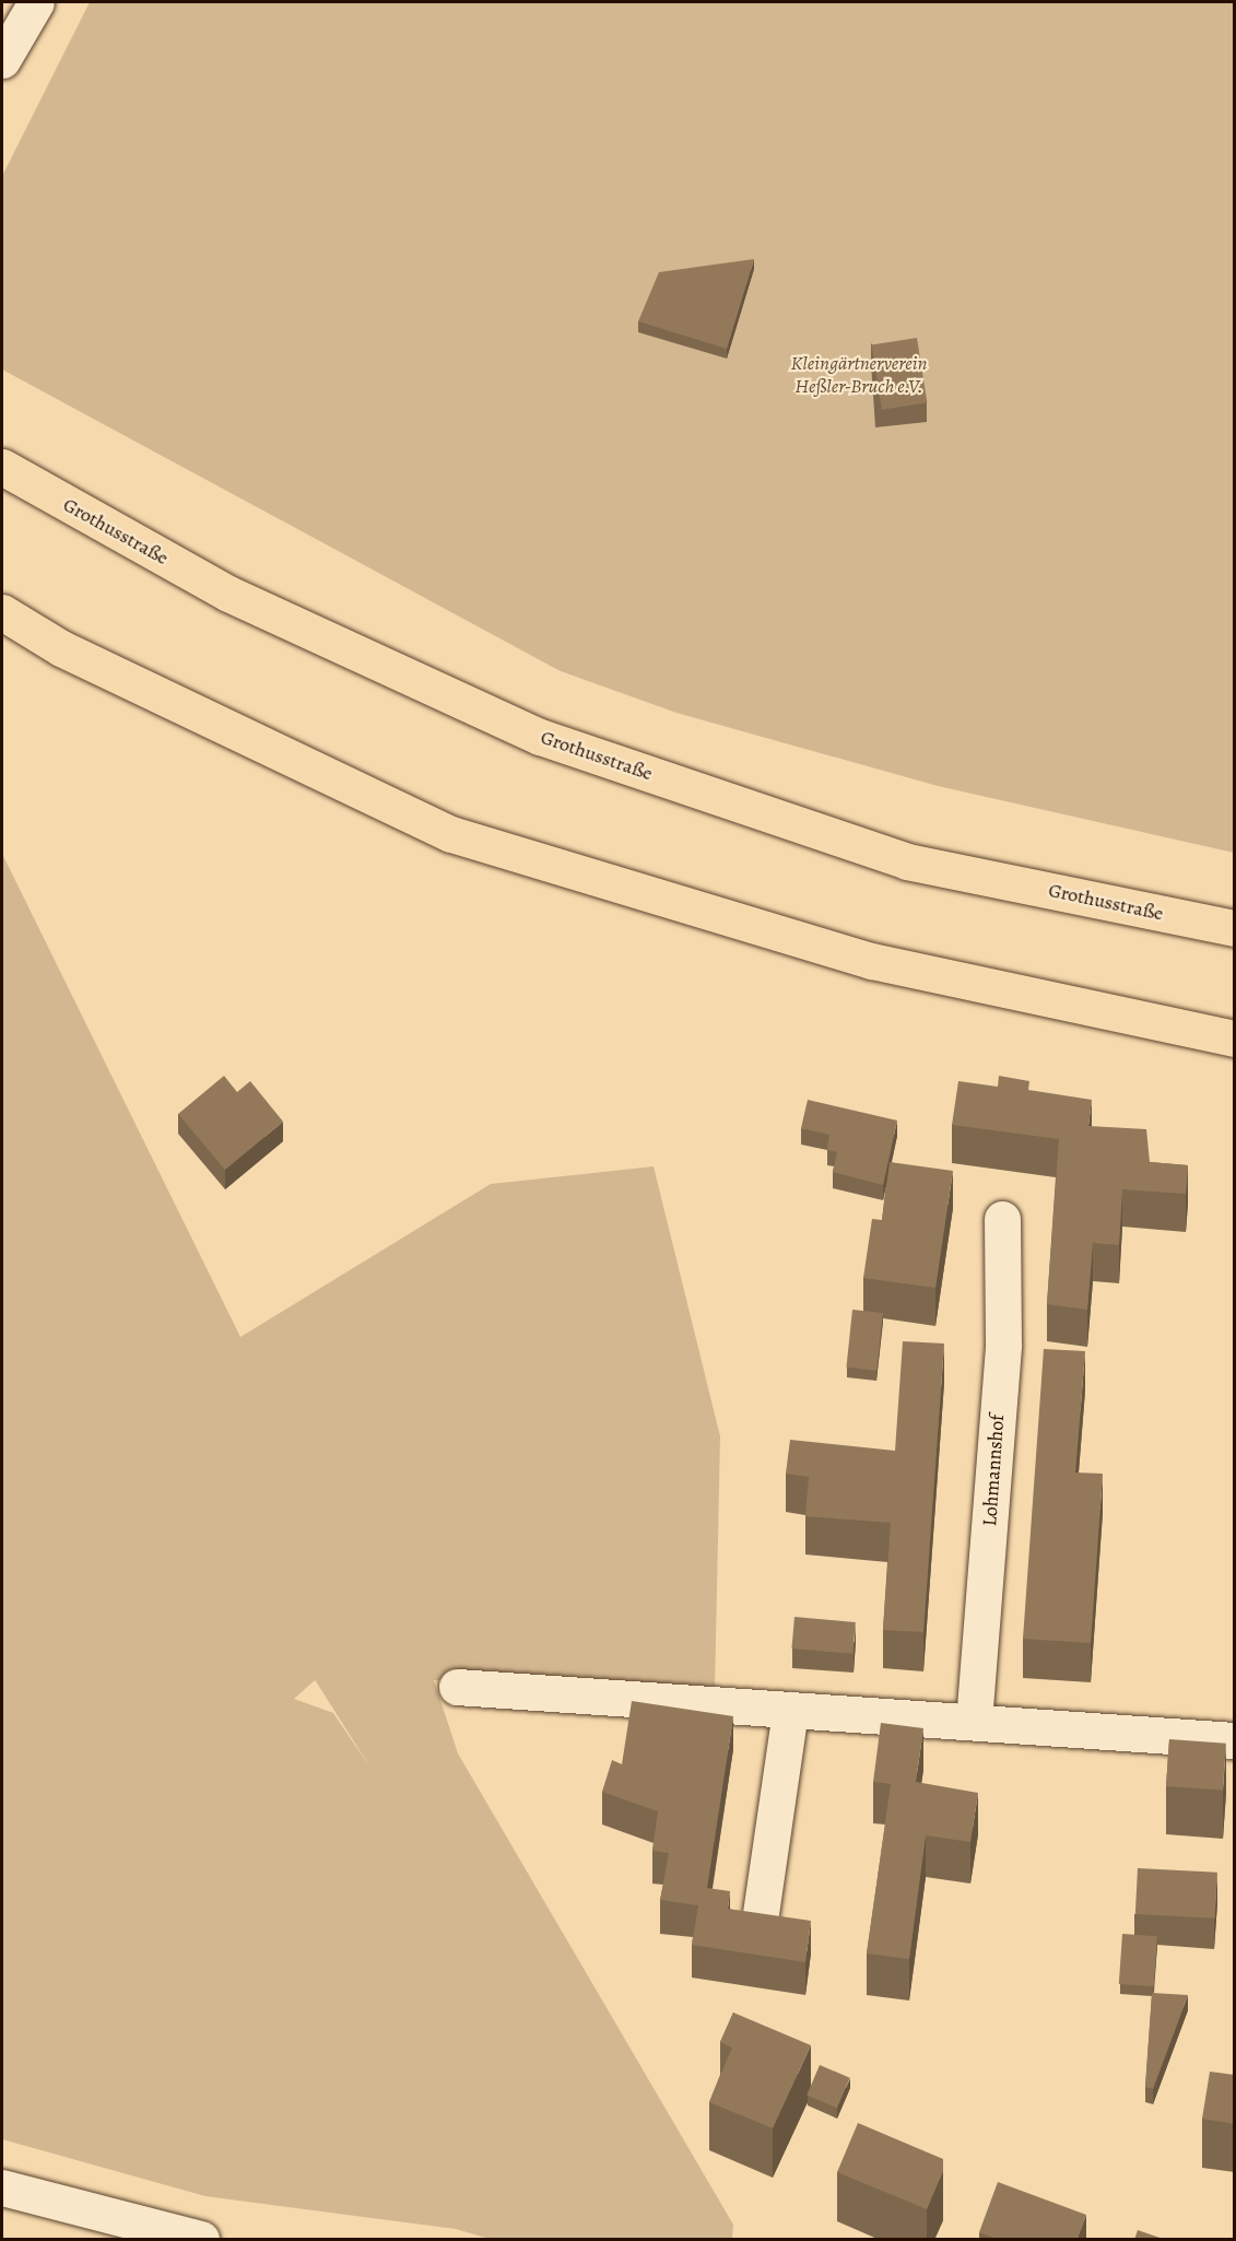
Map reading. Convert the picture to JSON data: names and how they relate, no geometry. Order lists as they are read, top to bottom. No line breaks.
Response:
{"streets":{"main road":["Grothusstraße"],"street":["Lohmannshof"]},"parks":["Kleingärtnerverein Heßler-Bruch e.V."]}
